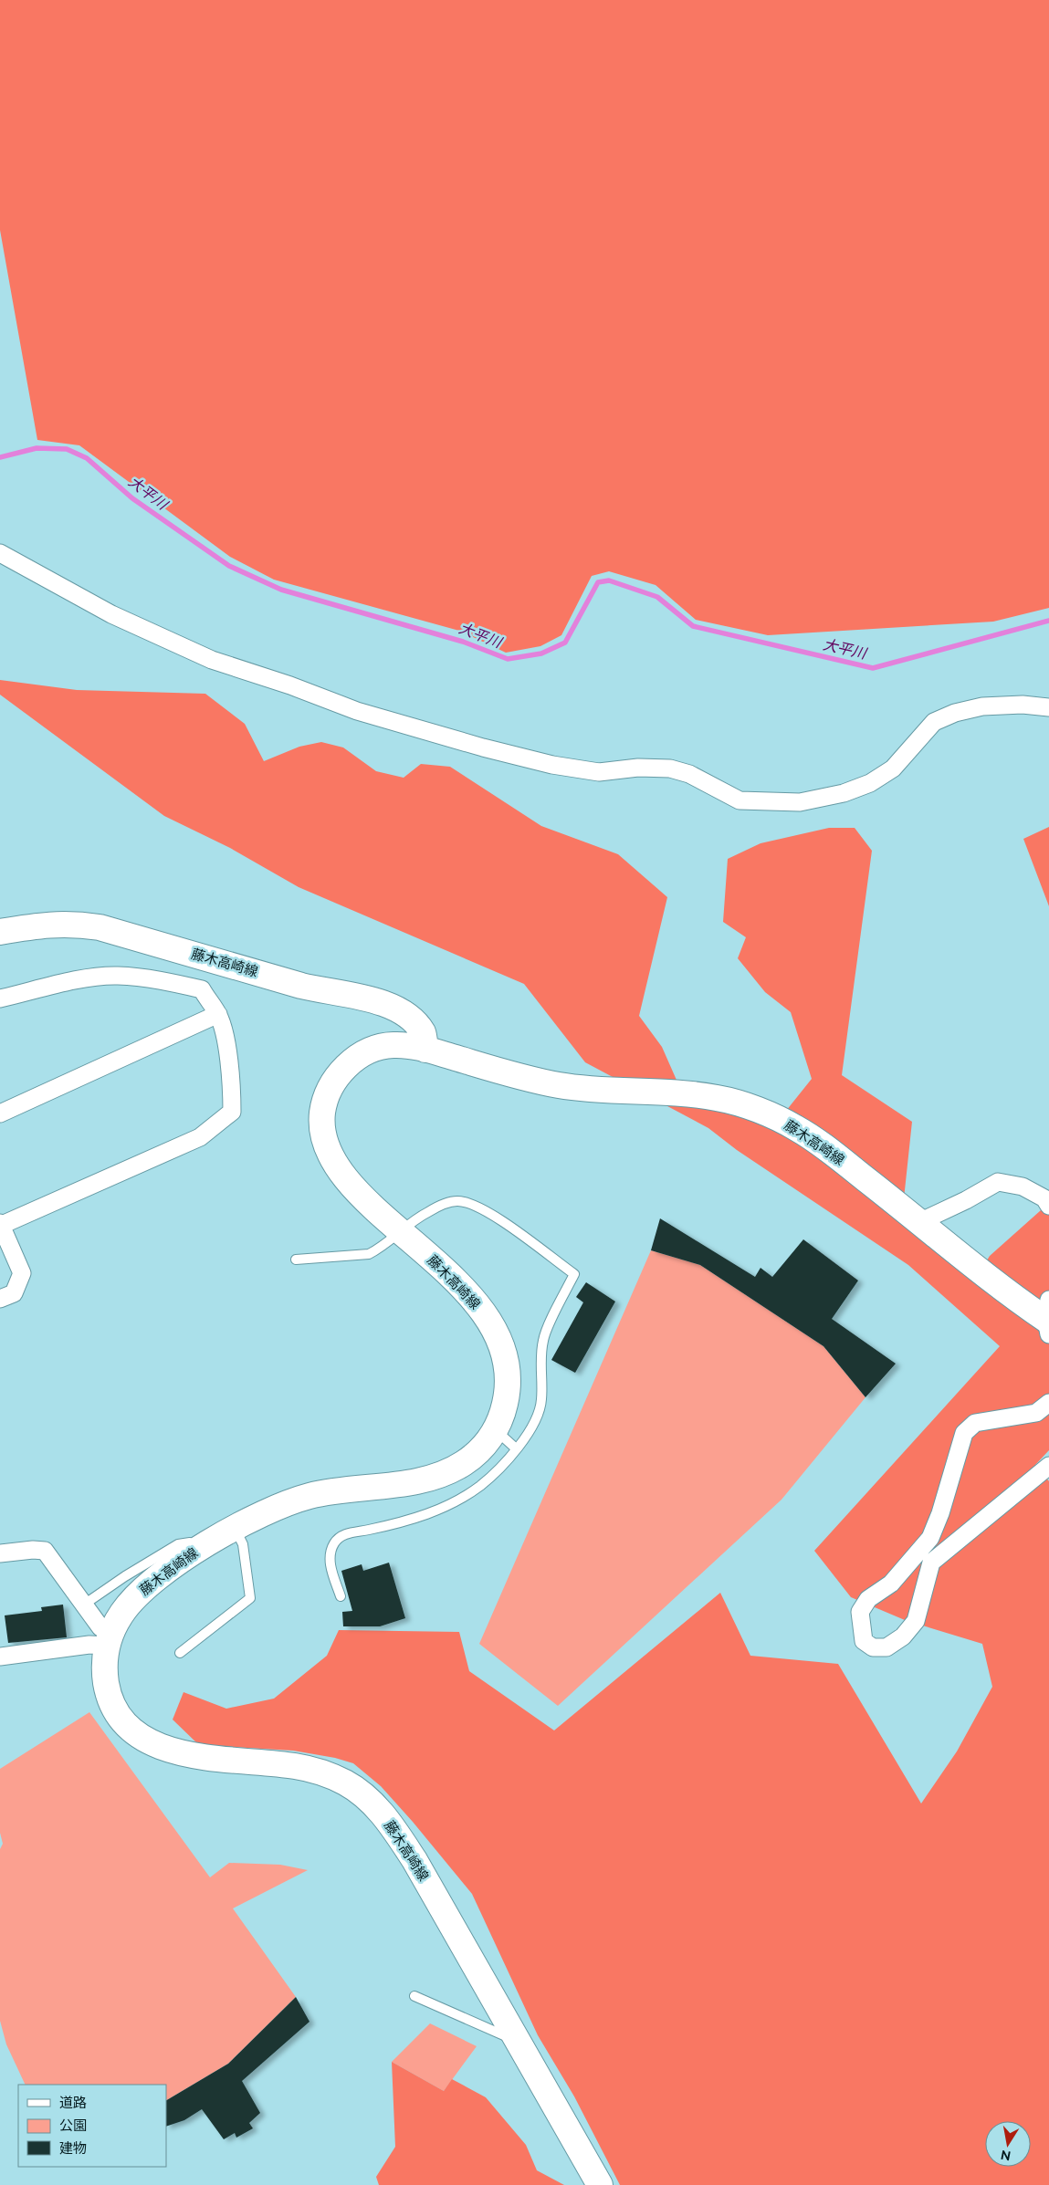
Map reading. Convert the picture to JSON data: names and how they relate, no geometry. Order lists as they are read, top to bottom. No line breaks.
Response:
{"streets":{"main road":["藤木高崎線"]},"water":["大平川"],"legend":["道路","公園","建物"],"north":"bottom"}
